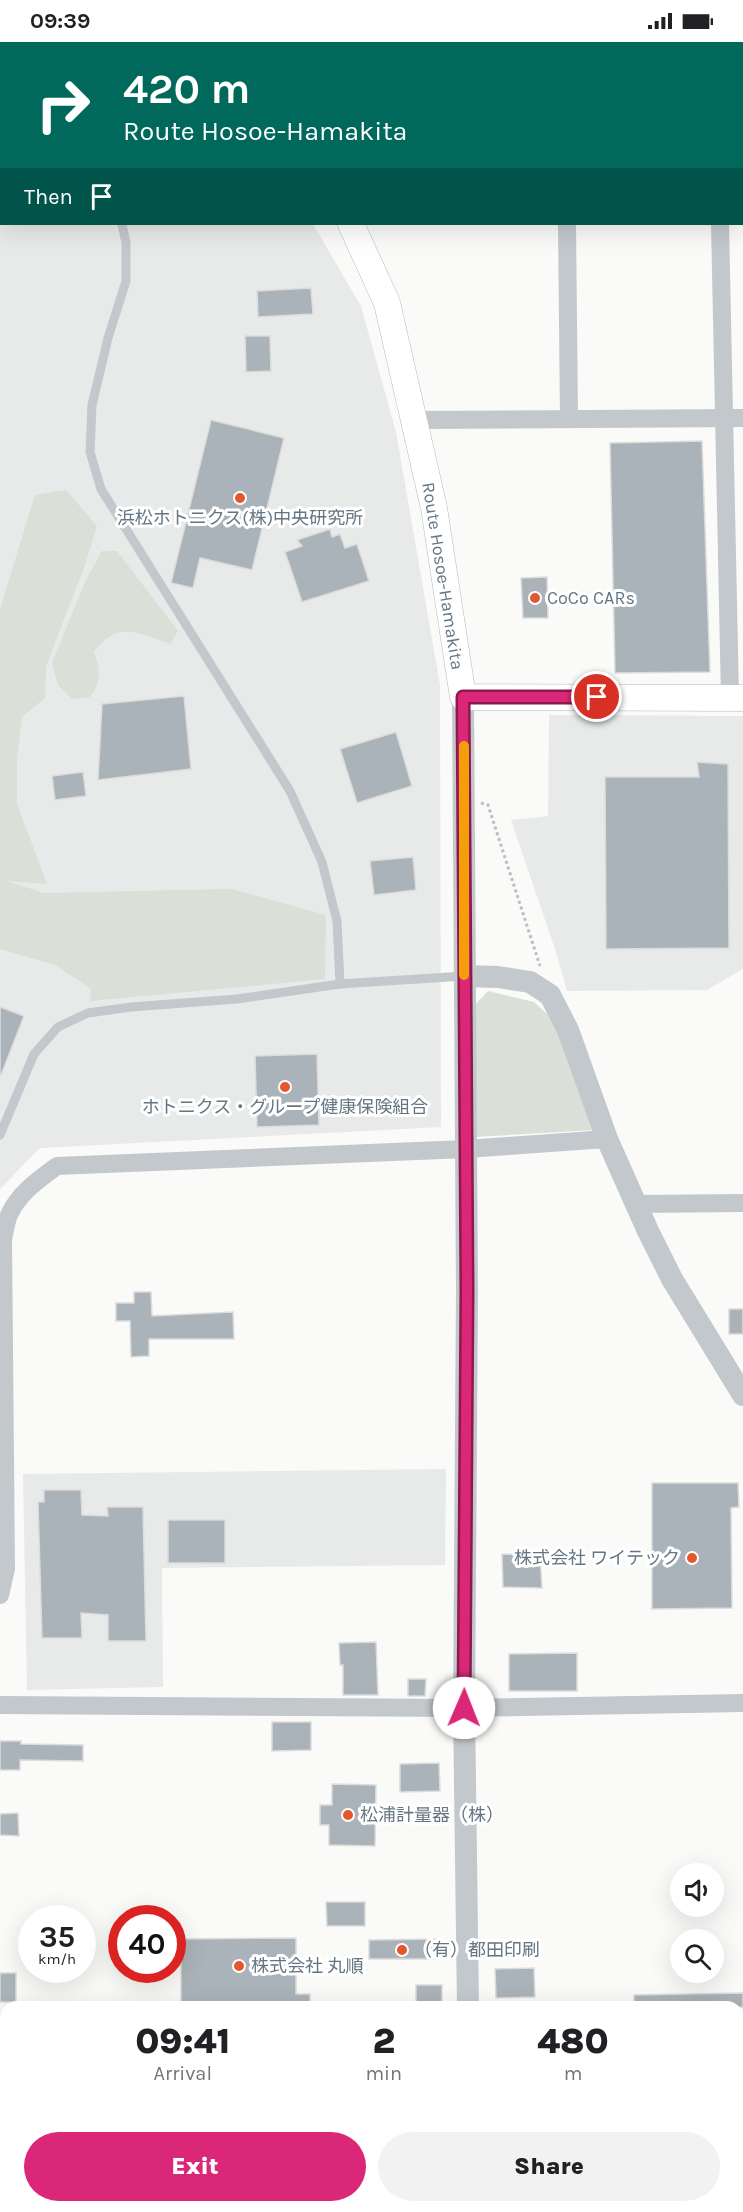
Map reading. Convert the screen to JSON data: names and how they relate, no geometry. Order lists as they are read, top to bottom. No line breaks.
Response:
{"streets":{"main road":["Route Hosoe-Hamakita"]},"places":["浜松ホトニクス(株)中央研究所","CoCo CARs","ホトニクス・グループ健康保険組合","株式会社 ワイテック","松浦計量器（株）","（有）都田印刷","株式会社 丸順"],"page":{"status":"09:39","turn":["420 m","Route Hosoe-Hamakita"],"then":"Then","speed":"35 km/h","limit":"40","eta":["09:41","Arrival","2","min","480","m"],"buttons":["Exit","Share"]}}
